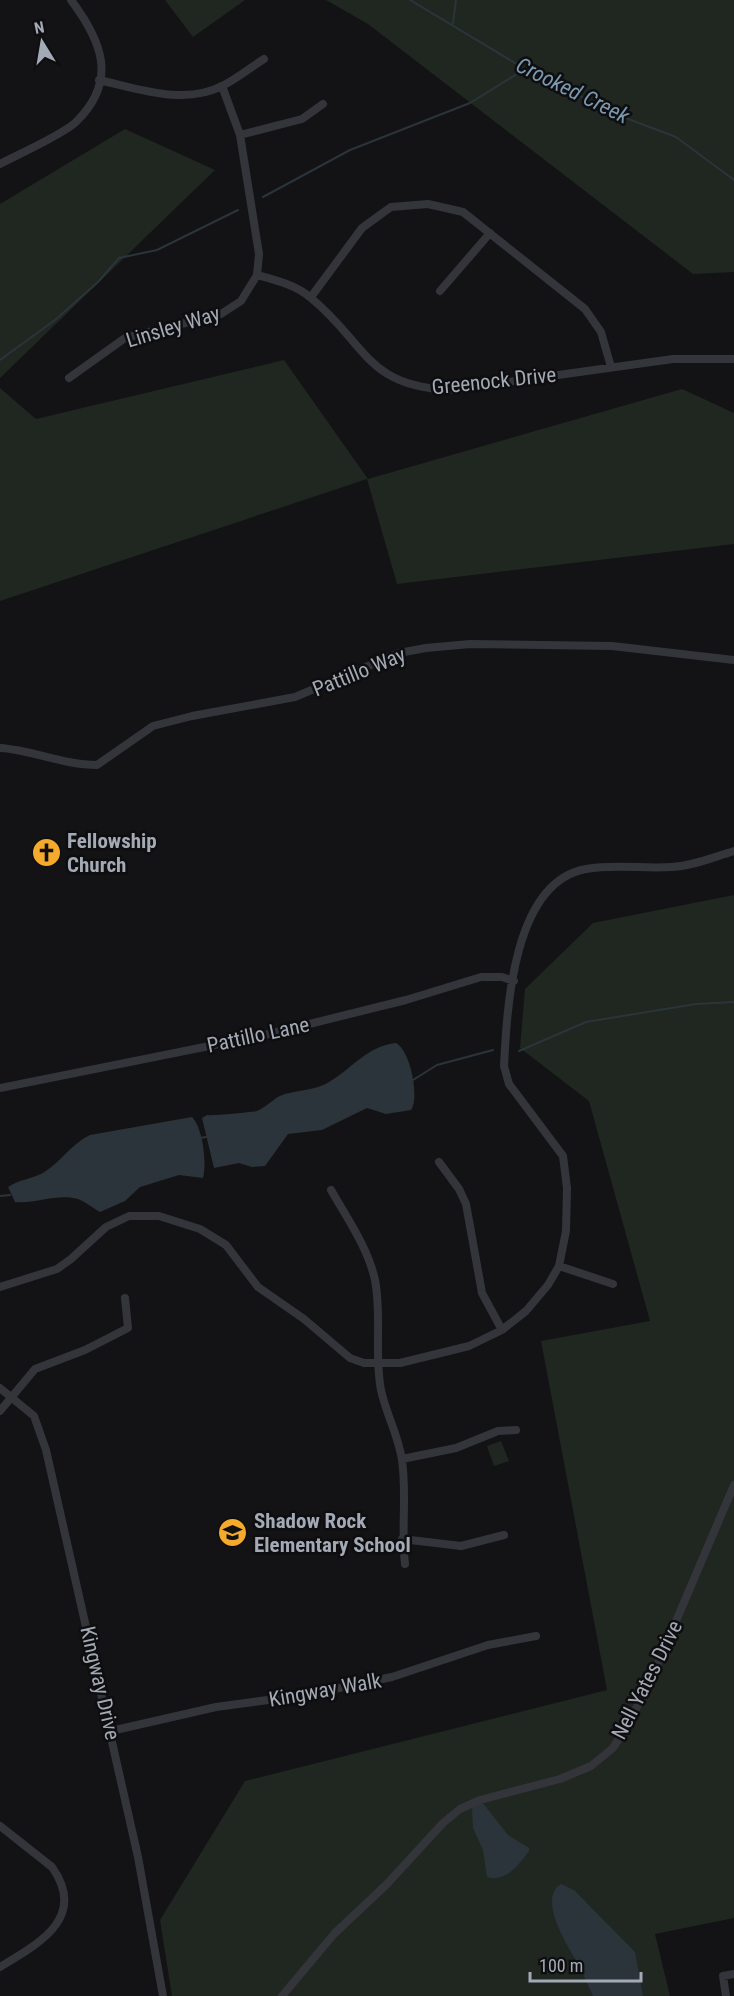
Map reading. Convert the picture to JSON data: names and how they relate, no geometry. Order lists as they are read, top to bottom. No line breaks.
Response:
{"streets":{"street":["Linsley Way","Greenock Drive","Pattillo Way","Pattillo Lane","Nell Yates Drive","Kingway Drive","Kingway Walk"]},"crossings":[["Linsley Way","Greenock Drive"],["Kingway Drive","Kingway Walk"]],"water":["Crooked Creek"],"places":{"church":["Fellowship Church"],"school or university":["Shadow Rock Elementary School"]},"scale_bar":"100 m","north":"top"}
